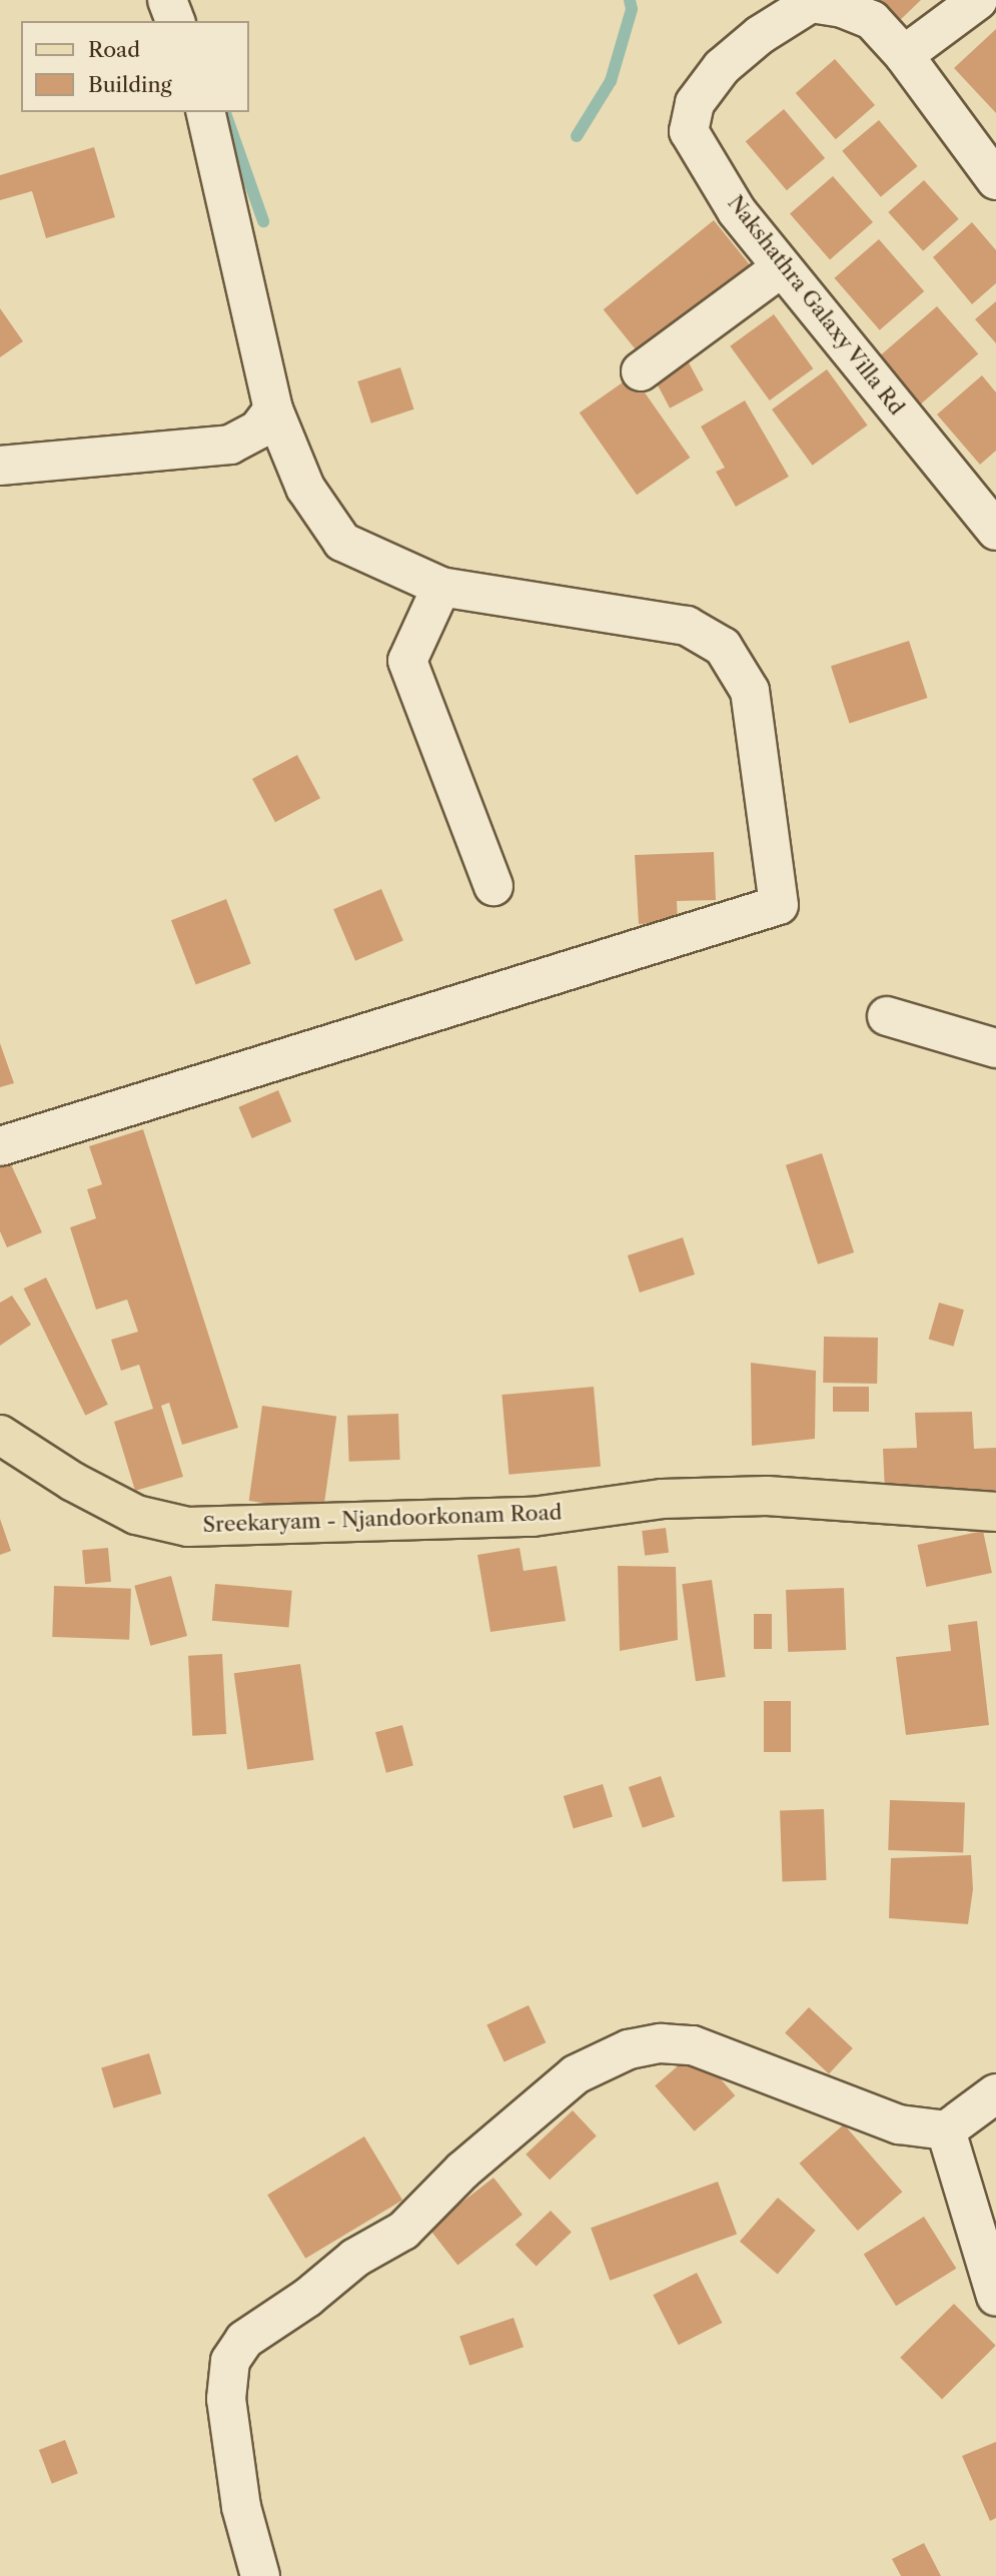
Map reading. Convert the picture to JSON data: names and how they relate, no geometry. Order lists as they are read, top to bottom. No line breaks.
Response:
{"streets":{"main road":["Sreekaryam - Njandoorkonam Road"],"street":["Nakshathra Galaxy Villa Rd"]},"legend":["Road","Building"]}
